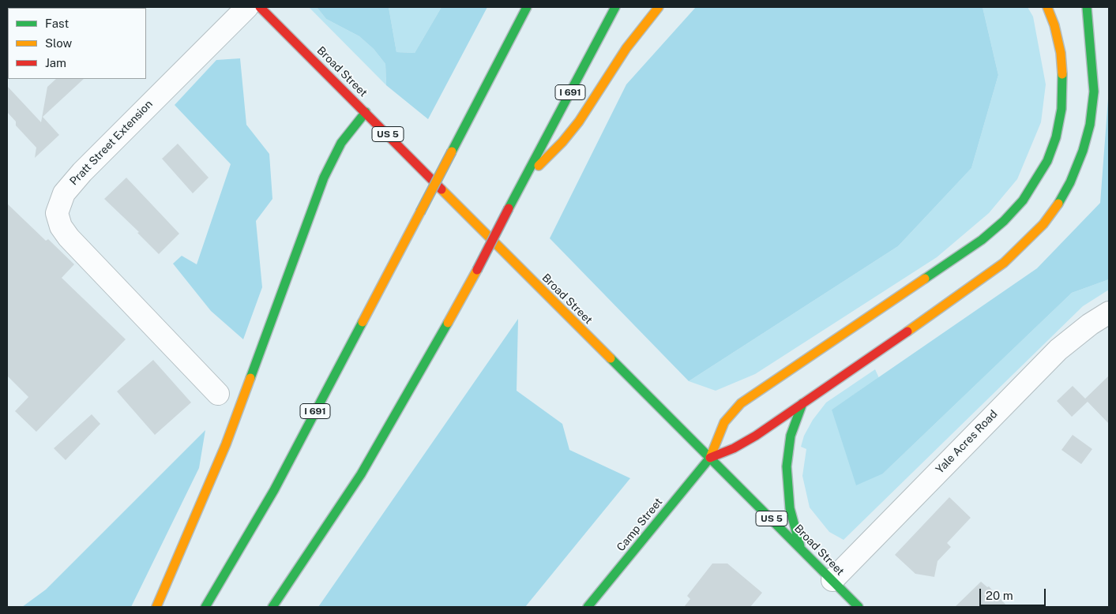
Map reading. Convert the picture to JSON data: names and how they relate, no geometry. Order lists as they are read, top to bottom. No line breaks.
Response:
{"streets":{"main road":["Broad Street","I 691","US 5","Camp Street"],"street":["Pratt Street Extension","Yale Acres Road"]},"crossings":[["Broad Street","Yale Acres Road"],["Broad Street","Camp Street"]],"legend":["Fast","Slow","Jam"],"scale_bar":"20 m"}
